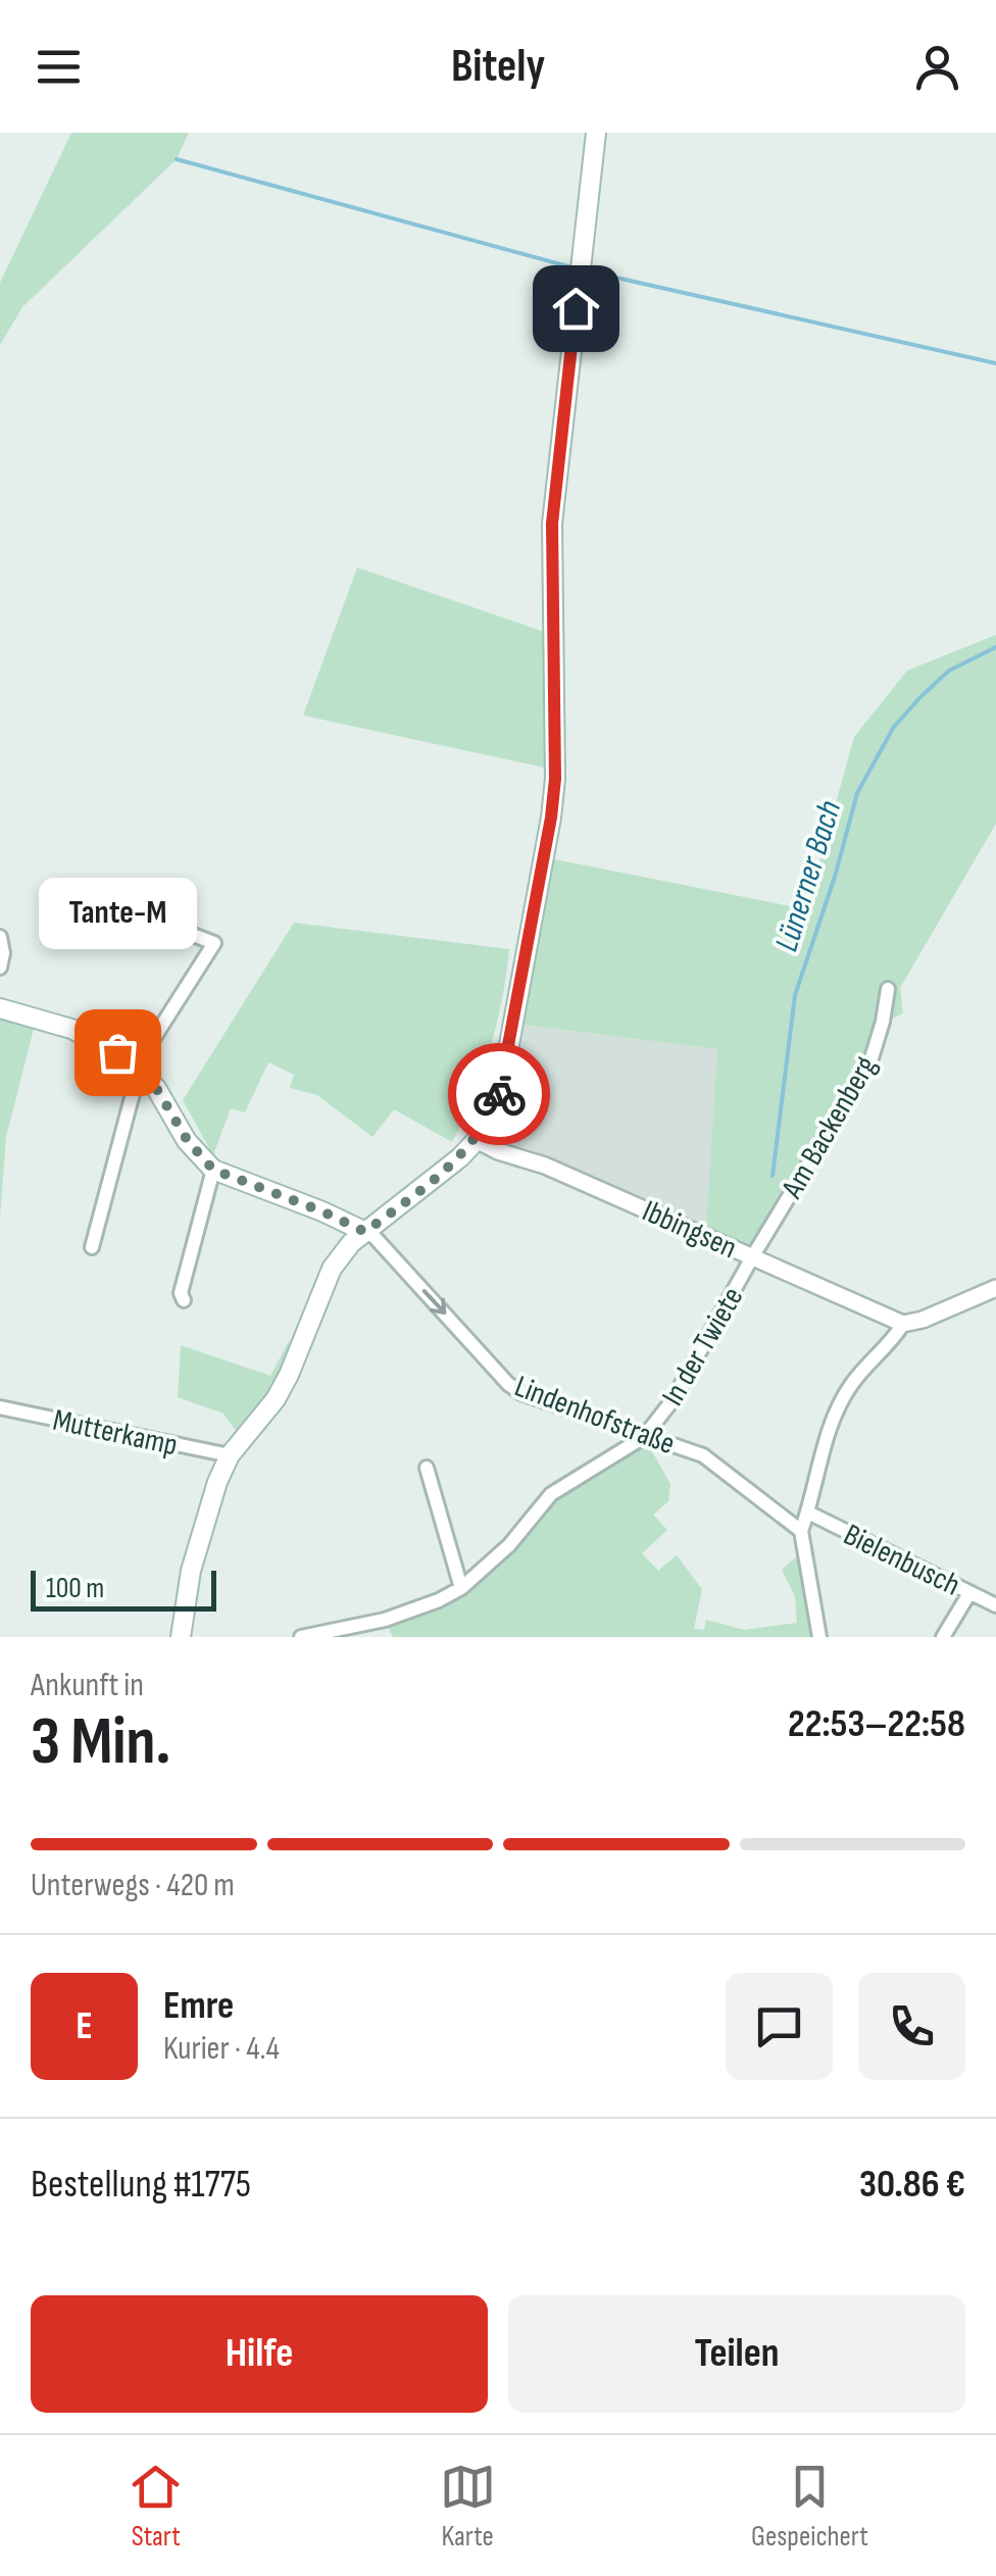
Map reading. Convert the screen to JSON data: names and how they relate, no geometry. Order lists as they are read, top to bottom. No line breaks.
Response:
{"streets":{"street":["Am Backenberg","Ibbingsen","In der Twiete","Lindenhofstraße","Mutterkamp","Bielenbusch"]},"crossings":[["Am Backenberg","Ibbingsen"],["Am Backenberg","In der Twiete"],["Ibbingsen","In der Twiete"],["In der Twiete","Lindenhofstraße"]],"one_way":["Lindenhofstraße"],"water":["Lünerner Bach"],"places":["Tante-M"],"scale_bar":"100 m","page":{"header":"Bitely","bubble":"Tante-M","scale":"100 m","heading":["3 Min.","Ankunft in","22:53–22:58"],"panel":["Emre","Kurier · 4.4","Bestellung #1775","30.86 €"],"bar":"Unterwegs · 420 m","round":"E","buttons":["Hilfe","Teilen"],"tabs":["Start","Karte","Gespeichert"]}}
